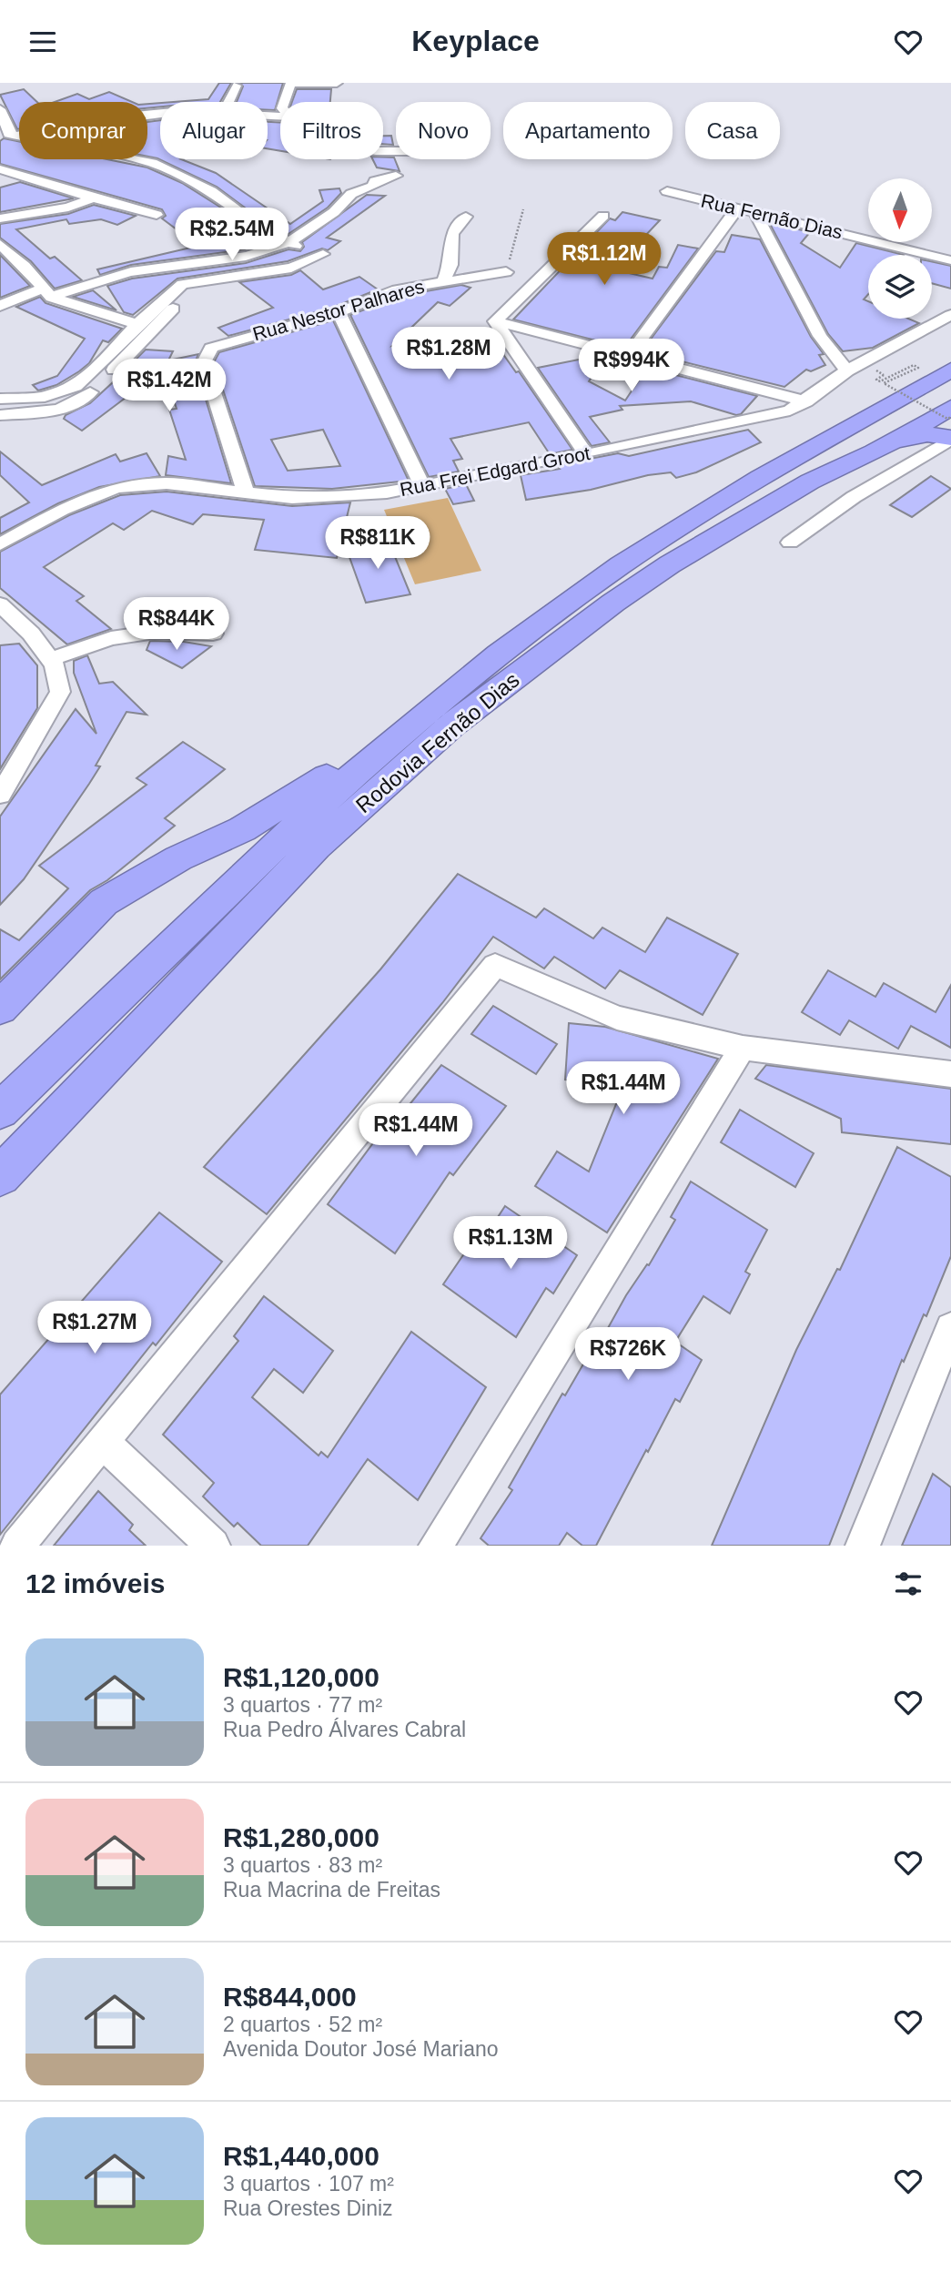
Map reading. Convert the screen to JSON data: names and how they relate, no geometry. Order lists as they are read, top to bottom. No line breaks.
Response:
{"streets":{"highway":["Rodovia Fernão Dias"],"street":["Rua Fernão Dias","Rua Nestor Palhares","Rua Frei Edgard Groot"]},"crossings":[["Rua Nestor Palhares","Rua Frei Edgard Groot"]],"north":"bottom","page":{"header":"Keyplace","chip":["Comprar","Alugar","Filtros","Novo","Apartamento","Casa"],"price":["R$2.54M","R$1.12M","R$1.28M","R$994K","R$1.42M","R$811K","R$844K","R$1.44M","R$1.44M","R$1.13M","R$1.27M","R$726K"],"heading":"12 imóveis","list":[{"name":"R$1,120,000","note":"3 quartos · 77 m² · Rua Pedro Álvares Cabral"},{"name":"R$1,280,000","note":"3 quartos · 83 m² · Rua Macrina de Freitas"},{"name":"R$844,000","note":"2 quartos · 52 m² · Avenida Doutor José Mariano"},{"name":"R$1,440,000","note":"3 quartos · 107 m² · Rua Orestes Diniz"}]}}
